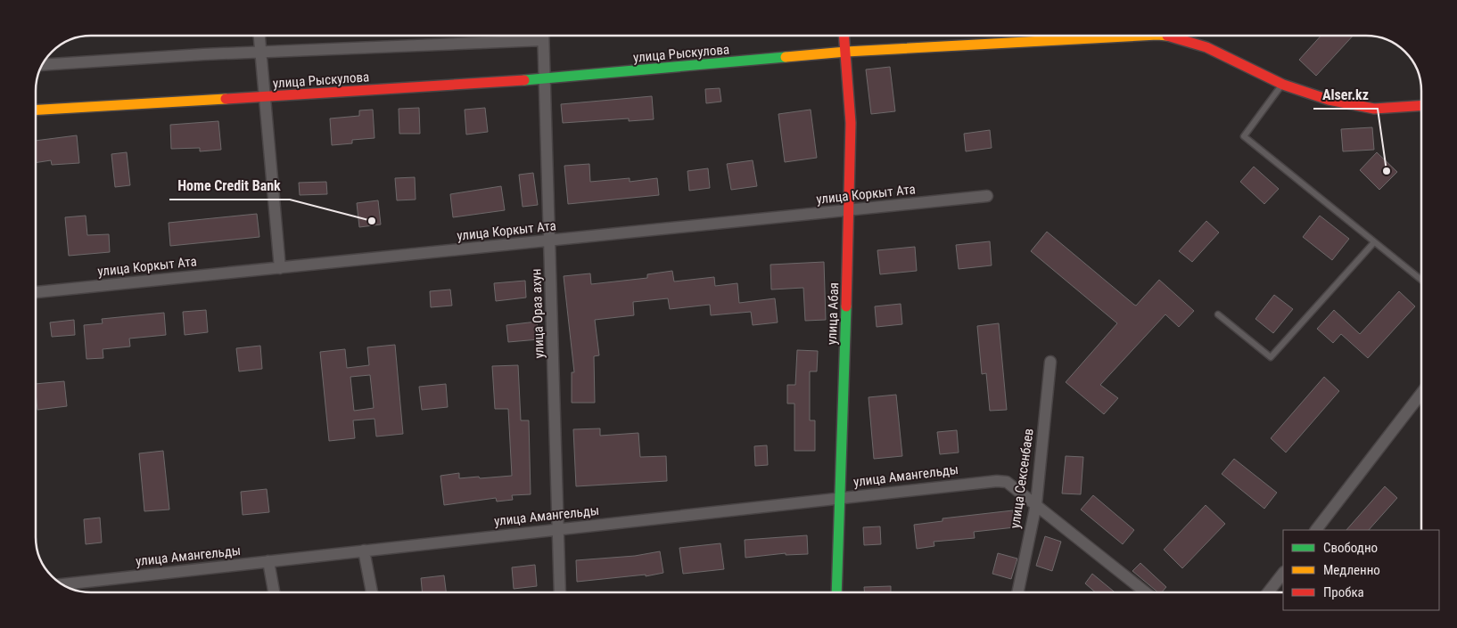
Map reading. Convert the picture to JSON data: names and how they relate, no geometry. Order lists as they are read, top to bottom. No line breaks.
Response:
{"streets":{"street":["улица Рыскулова","улица Коркыт Ата","улица Ораз ахун","улица Абая","улица Амангельды","улица Сексенбаев"]},"crossings":[["улица Рыскулова","улица Ораз ахун"],["улица Рыскулова","улица Абая"],["улица Коркыт Ата","улица Ораз ахун"],["улица Коркыт Ата","улица Абая"],["улица Ораз ахун","улица Амангельды"],["улица Абая","улица Амангельды"],["улица Амангельды","улица Сексенбаев"]],"places":["Alser.kz","Home Credit Bank"],"legend":["Свободно","Медленно","Пробка"]}
